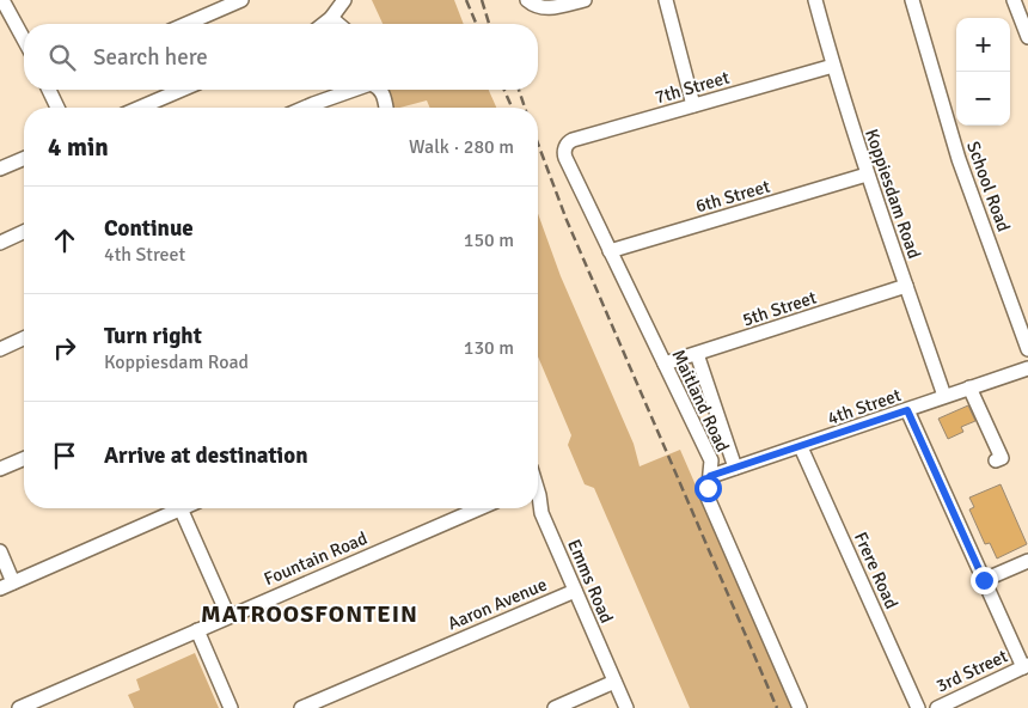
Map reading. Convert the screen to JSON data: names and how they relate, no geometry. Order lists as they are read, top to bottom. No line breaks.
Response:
{"streets":{"street":["7th Street","School Road","Koppiesdam Road","6th Street","5th Street","Maitland Road","4th Street","Fountain Road","Frere Road","Emms Road","Aaron Avenue","3rd Street"]},"crossings":[["7th Street","Koppiesdam Road"],["7th Street","Maitland Road"],["Koppiesdam Road","6th Street"],["Koppiesdam Road","5th Street"],["Koppiesdam Road","4th Street"],["6th Street","Maitland Road"],["5th Street","Maitland Road"],["Maitland Road","4th Street"],["4th Street","Frere Road"],["Emms Road","Aaron Avenue"]],"districts":["MATROOSFONTEIN"],"page":{"map_buttons":["+","−"],"search":"Search here","heading":["4 min","Walk · 280 m"],"list":[["Continue","4th Street","150 m"],["Turn right","Koppiesdam Road","130 m"],"Arrive at destination"]}}
